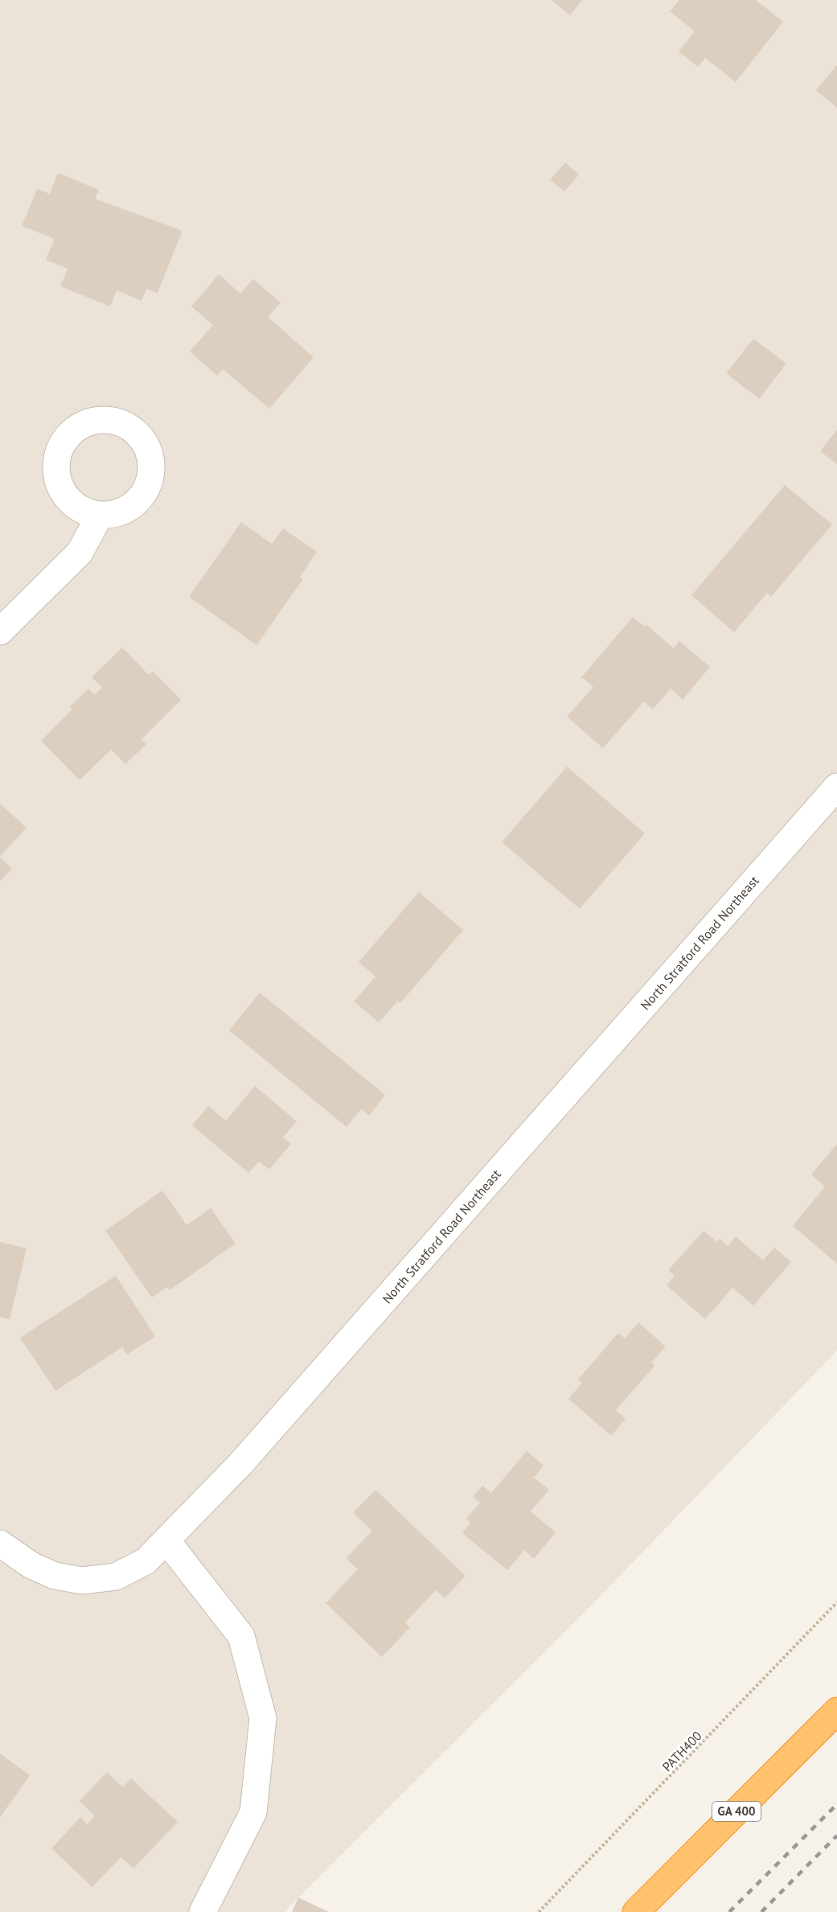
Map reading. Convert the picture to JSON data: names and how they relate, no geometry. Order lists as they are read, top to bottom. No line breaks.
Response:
{"streets":{"highway":["GA 400"],"street":["North Stratford Road Northeast"],"path":["PATH400"]}}
